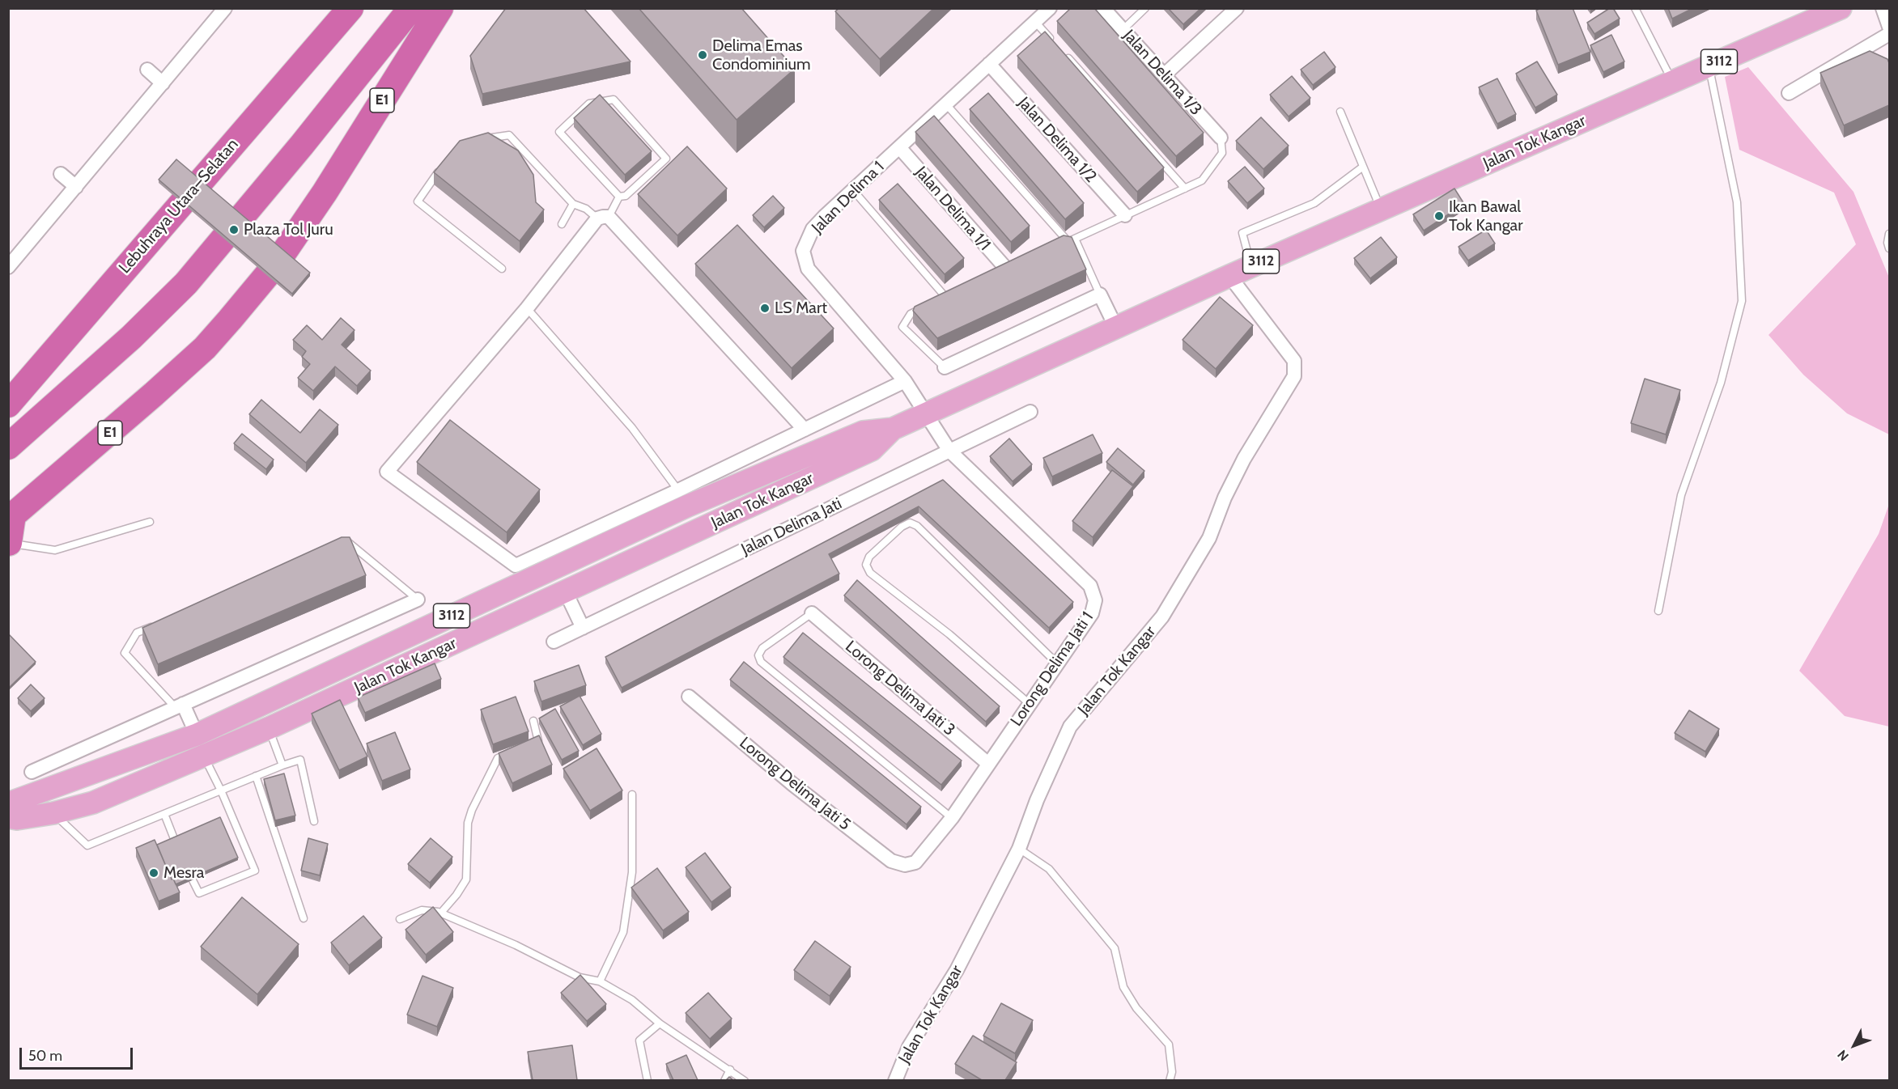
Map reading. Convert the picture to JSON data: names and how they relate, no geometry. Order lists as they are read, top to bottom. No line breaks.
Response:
{"streets":{"highway":["E1","Lebuhraya Utara–Selatan"],"main road":["3112","Jalan Tok Kangar"],"street":["Jalan Delima 1/3","Jalan Delima 1/2","Jalan Delima 1","Jalan Delima 1/1","Jalan Delima Jati","Lorong Delima Jati 1","Lorong Delima Jati 3","Lorong Delima Jati 5"]},"crossings":[["Jalan Delima 1/2","Jalan Delima 1"],["Jalan Tok Kangar","Jalan Delima 1"],["Jalan Tok Kangar","Lorong Delima Jati 1"],["Jalan Delima 1","Jalan Delima 1/1"],["Jalan Delima 1","Lorong Delima Jati 1"],["Jalan Delima Jati","Lorong Delima Jati 1"],["Lorong Delima Jati 1","Lorong Delima Jati 3"],["Lorong Delima Jati 1","Lorong Delima Jati 5"]],"places":["Delima Emas Condominium","Ikan Bawal Tok Kangar","Plaza Tol Juru","LS Mart","Mesra"],"scale_bar":"50 m","north":"bottom left"}
